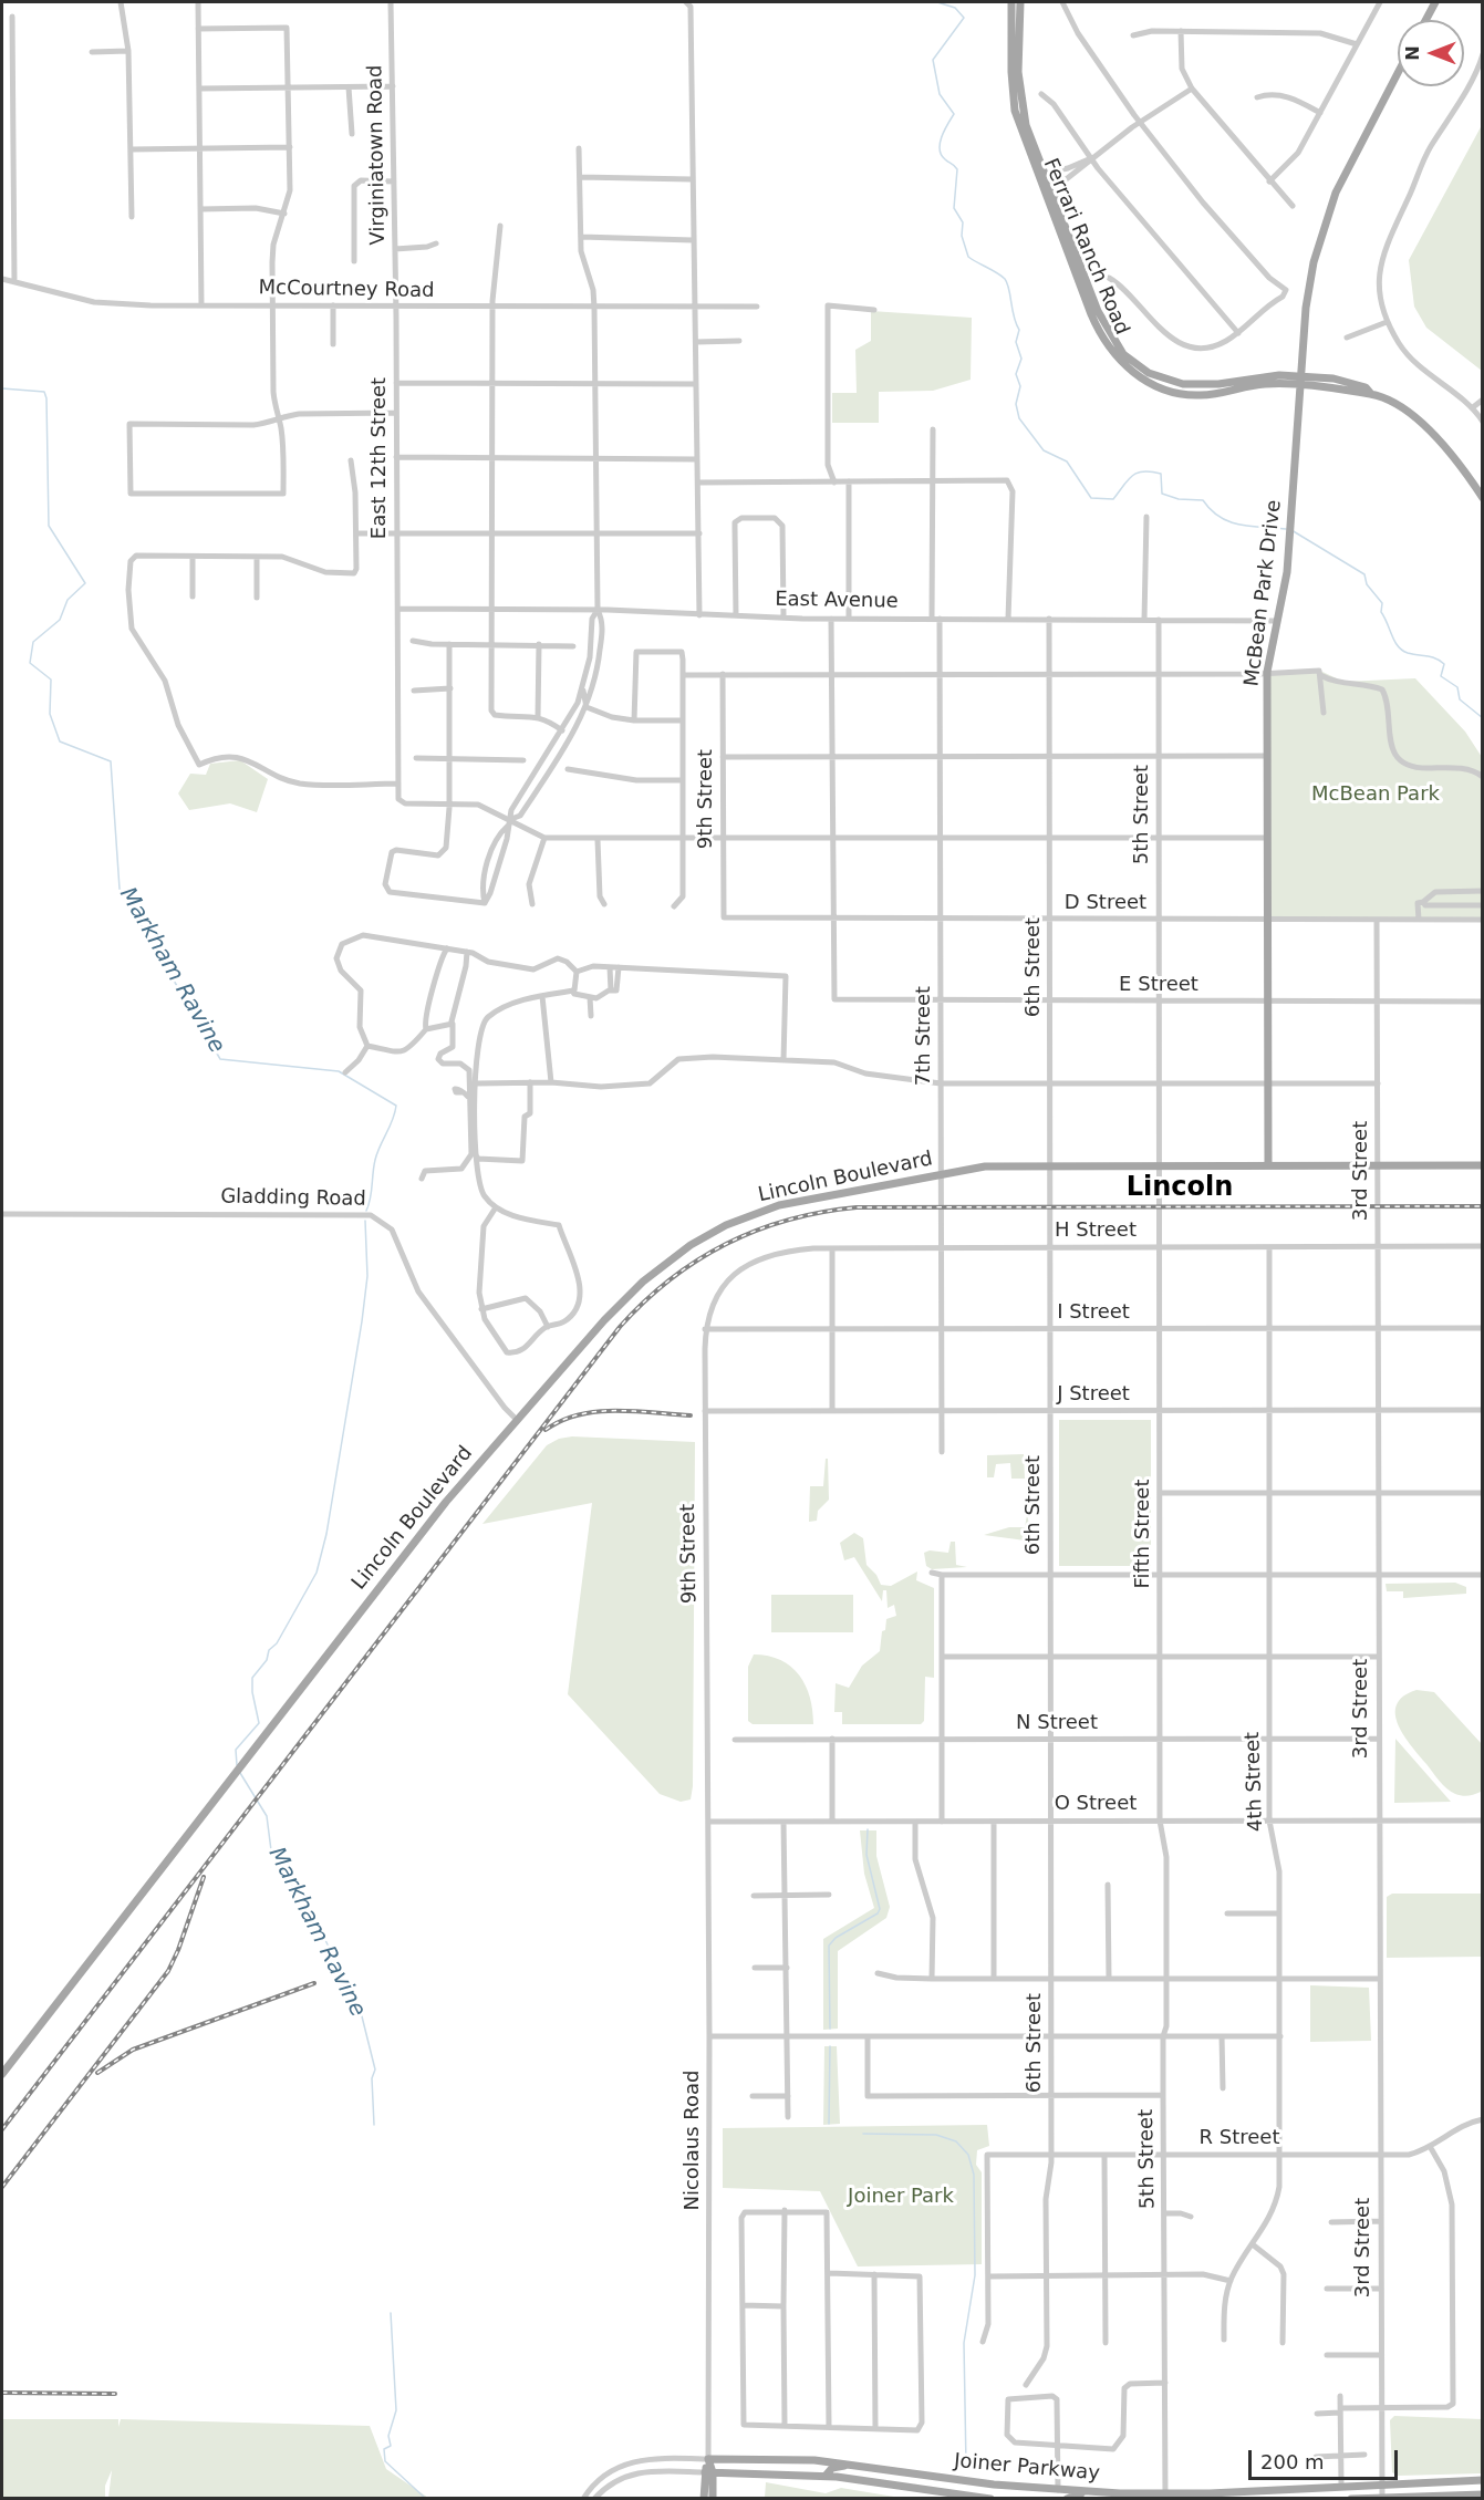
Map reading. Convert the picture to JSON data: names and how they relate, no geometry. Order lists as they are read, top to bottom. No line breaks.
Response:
{"streets":{"main road":["Ferrari Ranch Road","McBean Park Drive","Lincoln Boulevard","Nicolaus Road","Joiner Parkway"],"street":["Virginiatown Road","McCourtney Road","East 12th Street","East Avenue","9th Street","5th Street","D Street","6th Street","E Street","7th Street","3rd Street","Gladding Road","H Street","I Street","J Street","Fifth Street","N Street","4th Street","O Street","R Street"]},"crossings":[["Virginiatown Road","McCourtney Road"],["Virginiatown Road","East 12th Street"],["Ferrari Ranch Road","McBean Park Drive"],["McCourtney Road","East 12th Street"],["East 12th Street","East Avenue"],["McBean Park Drive","East Avenue"],["McBean Park Drive","D Street"],["McBean Park Drive","E Street"],["McBean Park Drive","Lincoln Boulevard"],["East Avenue","5th Street"],["East Avenue","6th Street"],["East Avenue","7th Street"],["9th Street","D Street"],["9th Street","H Street"],["9th Street","I Street"],["9th Street","J Street"],["9th Street","O Street"],["9th Street","Nicolaus Road"],["5th Street","D Street"],["5th Street","E Street"],["5th Street","Lincoln Boulevard"],["5th Street","H Street"],["5th Street","Fifth Street"],["5th Street","O Street"],["5th Street","R Street"],["5th Street","Joiner Parkway"],["D Street","6th Street"],["D Street","E Street"],["D Street","7th Street"],["D Street","3rd Street"],["6th Street","E Street"],["6th Street","Lincoln Boulevard"],["6th Street","H Street"],["6th Street","I Street"],["6th Street","J Street"],["6th Street","N Street"],["6th Street","O Street"],["6th Street","R Street"],["E Street","7th Street"],["E Street","3rd Street"],["7th Street","Lincoln Boulevard"],["7th Street","H Street"],["7th Street","I Street"],["7th Street","J Street"],["3rd Street","Lincoln Boulevard"],["3rd Street","H Street"],["3rd Street","I Street"],["3rd Street","J Street"],["3rd Street","N Street"],["3rd Street","O Street"],["3rd Street","R Street"],["3rd Street","Joiner Parkway"],["Lincoln Boulevard","Gladding Road"],["H Street","Fifth Street"],["H Street","4th Street"],["I Street","Fifth Street"],["I Street","4th Street"],["J Street","Fifth Street"],["J Street","4th Street"],["Fifth Street","N Street"],["Fifth Street","O Street"],["N Street","4th Street"],["4th Street","O Street"],["4th Street","R Street"],["O Street","Nicolaus Road"],["Nicolaus Road","Joiner Parkway"]],"districts":["Lincoln"],"water":["Markham Ravine"],"parks":["McBean Park","Joiner Park"],"scale_bar":"200 m","north":"left"}
